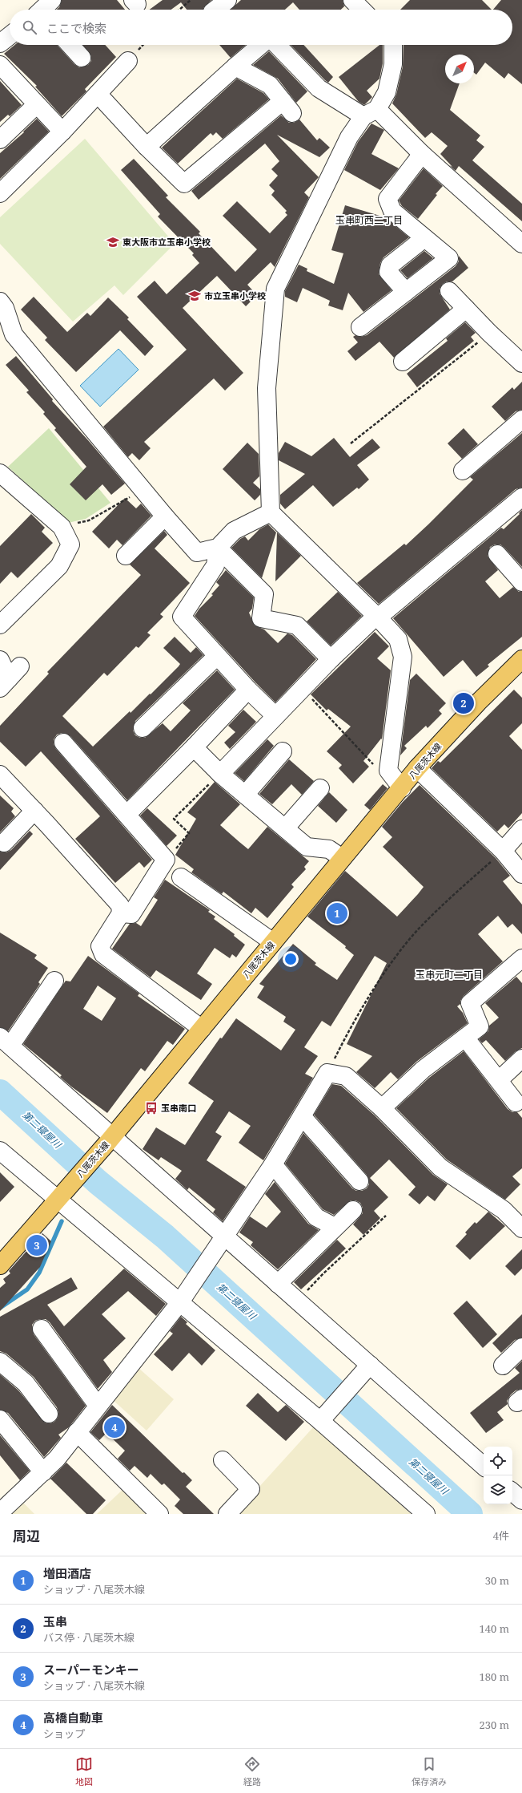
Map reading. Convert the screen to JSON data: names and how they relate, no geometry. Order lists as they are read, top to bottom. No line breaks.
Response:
{"streets":{"main road":["八尾茨木線"]},"districts":["玉串町西二丁目","玉串元町二丁目"],"water":["第二寝屋川"],"places":{"school or university":["東大阪市立玉串小学校","市立玉串小学校"],"bus stop":["玉串南口"]},"north":"top right","page":{"search":"ここで検索","pins":["2","1","3","4"],"heading":["周辺","4件"],"list":[{"mark":"1","name":"増田酒店","note":"ショップ · 八尾茨木線","value":"30 m"},{"mark":"2","name":"玉串","note":"バス停 · 八尾茨木線","value":"140 m"},{"mark":"3","name":"スーパーモンキー","note":"ショップ · 八尾茨木線","value":"180 m"},{"mark":"4","name":"高橋自動車","note":"ショップ","value":"230 m"}],"nav":["地図","経路","保存済み"]}}
